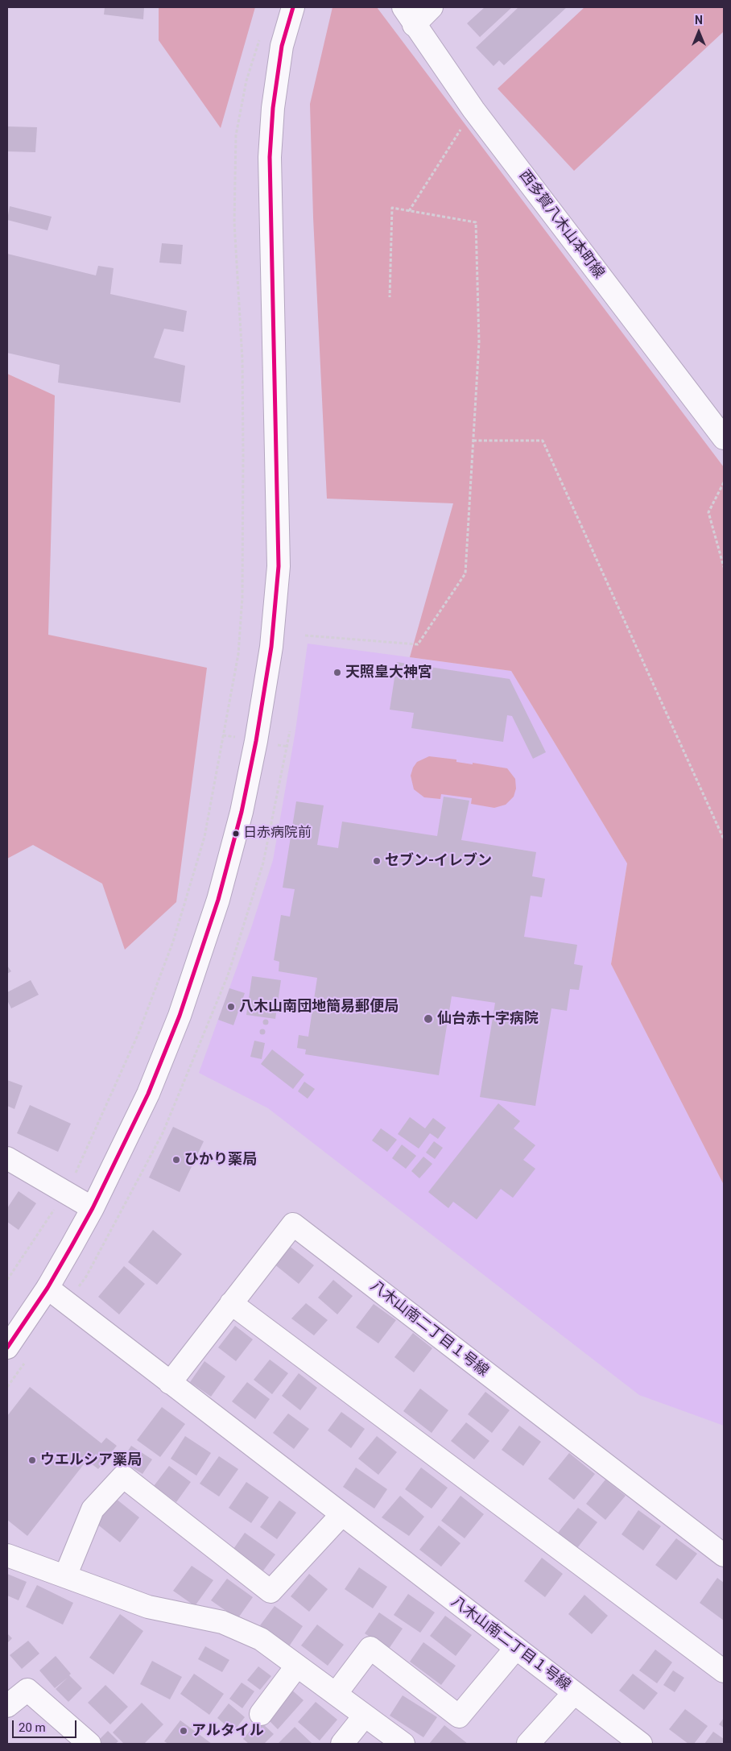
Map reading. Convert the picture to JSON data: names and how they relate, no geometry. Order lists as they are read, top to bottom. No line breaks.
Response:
{"streets":{"street":["西多賀八木山本町線","八木山南二丁目１号線"]},"places":["天照皇大神宮","日赤病院前","セブン-イレブン","八木山南団地簡易郵便局","仙台赤十字病院","ひかり薬局","ウエルシア薬局","アルタイル"],"scale_bar":"20 m","north":"top"}
